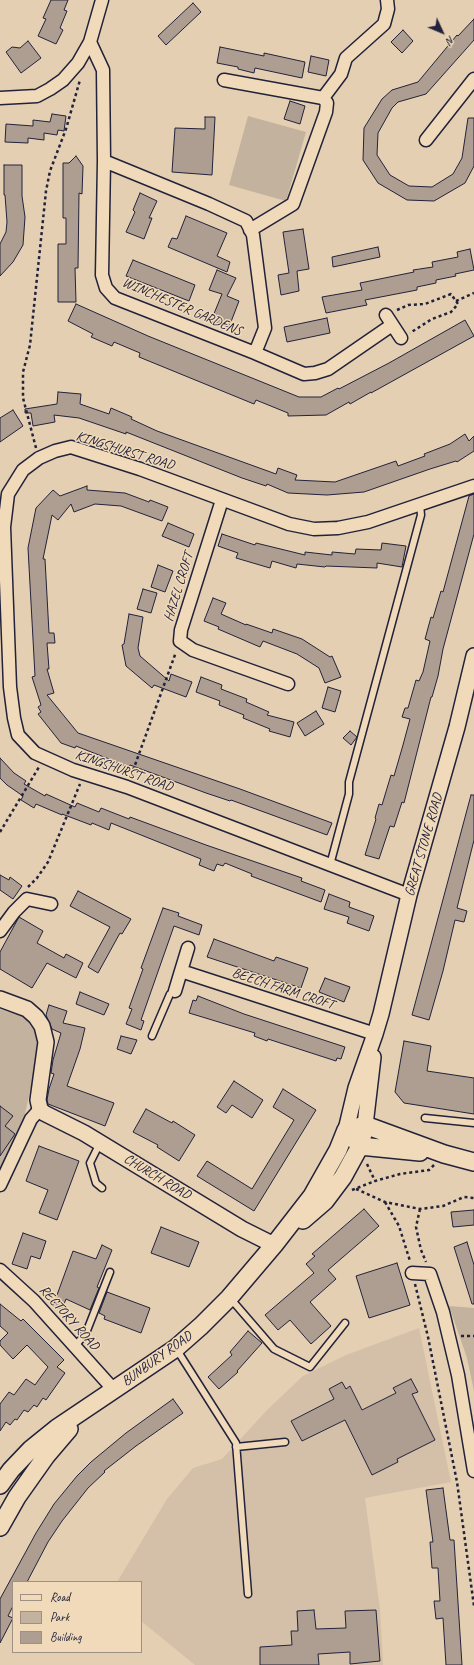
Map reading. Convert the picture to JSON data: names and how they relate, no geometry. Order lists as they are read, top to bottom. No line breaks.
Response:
{"streets":{"main road":["BUNBURY ROAD"],"street":["WINCHESTER GARDENS","KINGSHURST ROAD","HAZEL CROFT","GREAT STONE ROAD","BEECH FARM CROFT","CHURCH ROAD","RECTORY ROAD"]},"crossings":[["KINGSHURST ROAD","HAZEL CROFT"],["KINGSHURST ROAD","GREAT STONE ROAD"],["GREAT STONE ROAD","BEECH FARM CROFT"],["CHURCH ROAD","BUNBURY ROAD"],["RECTORY ROAD","BUNBURY ROAD"]],"legend":["Road","Park","Building"],"north":"bottom right"}
